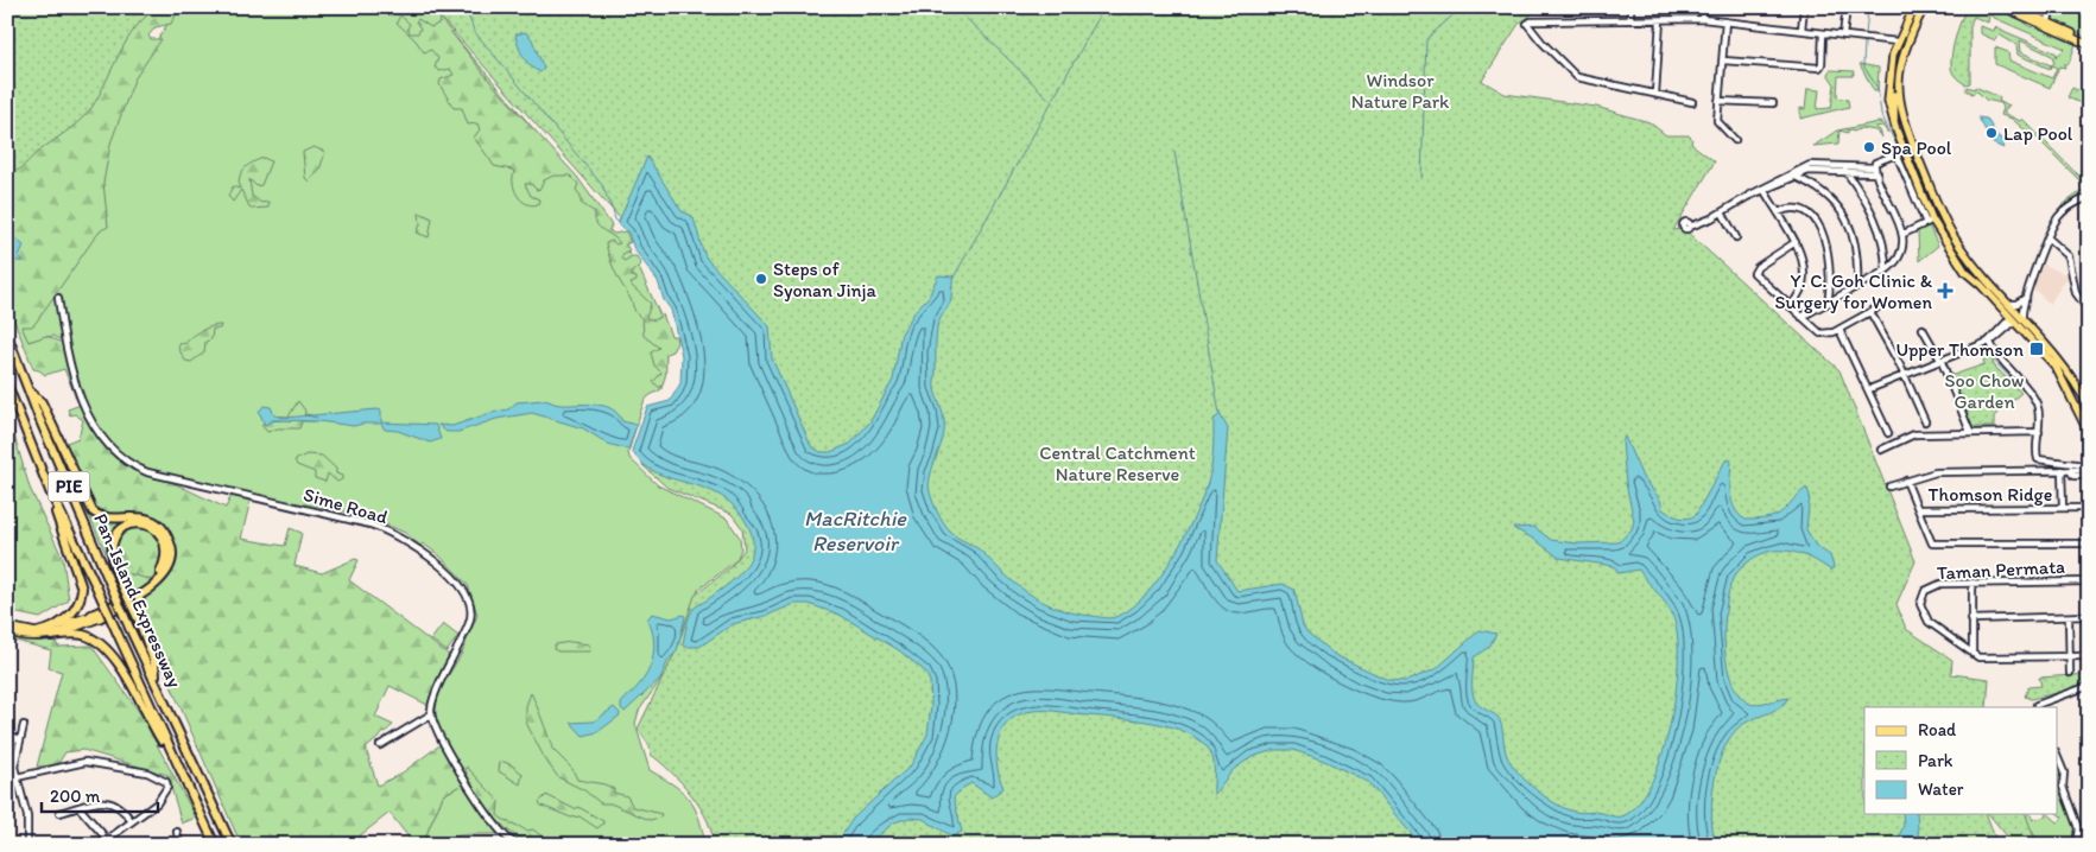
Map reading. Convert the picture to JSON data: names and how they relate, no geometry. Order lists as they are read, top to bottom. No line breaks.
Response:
{"streets":{"highway":["PIE","Pan-Island Expressway"],"street":["Thomson Ridge","Sime Road","Taman Permata"]},"water":["MacRitchie Reservoir"],"parks":["Windsor Nature Park","Soo Chow Garden","Central Catchment Nature Reserve"],"places":{"other":["Lap Pool","Spa Pool","Steps of Syonan Jinja"],"health":["Y. C. Goh Clinic & Surgery for Women"],"transit":["Upper Thomson"]},"legend":["Road","Park","Water"],"scale_bar":"200 m"}
